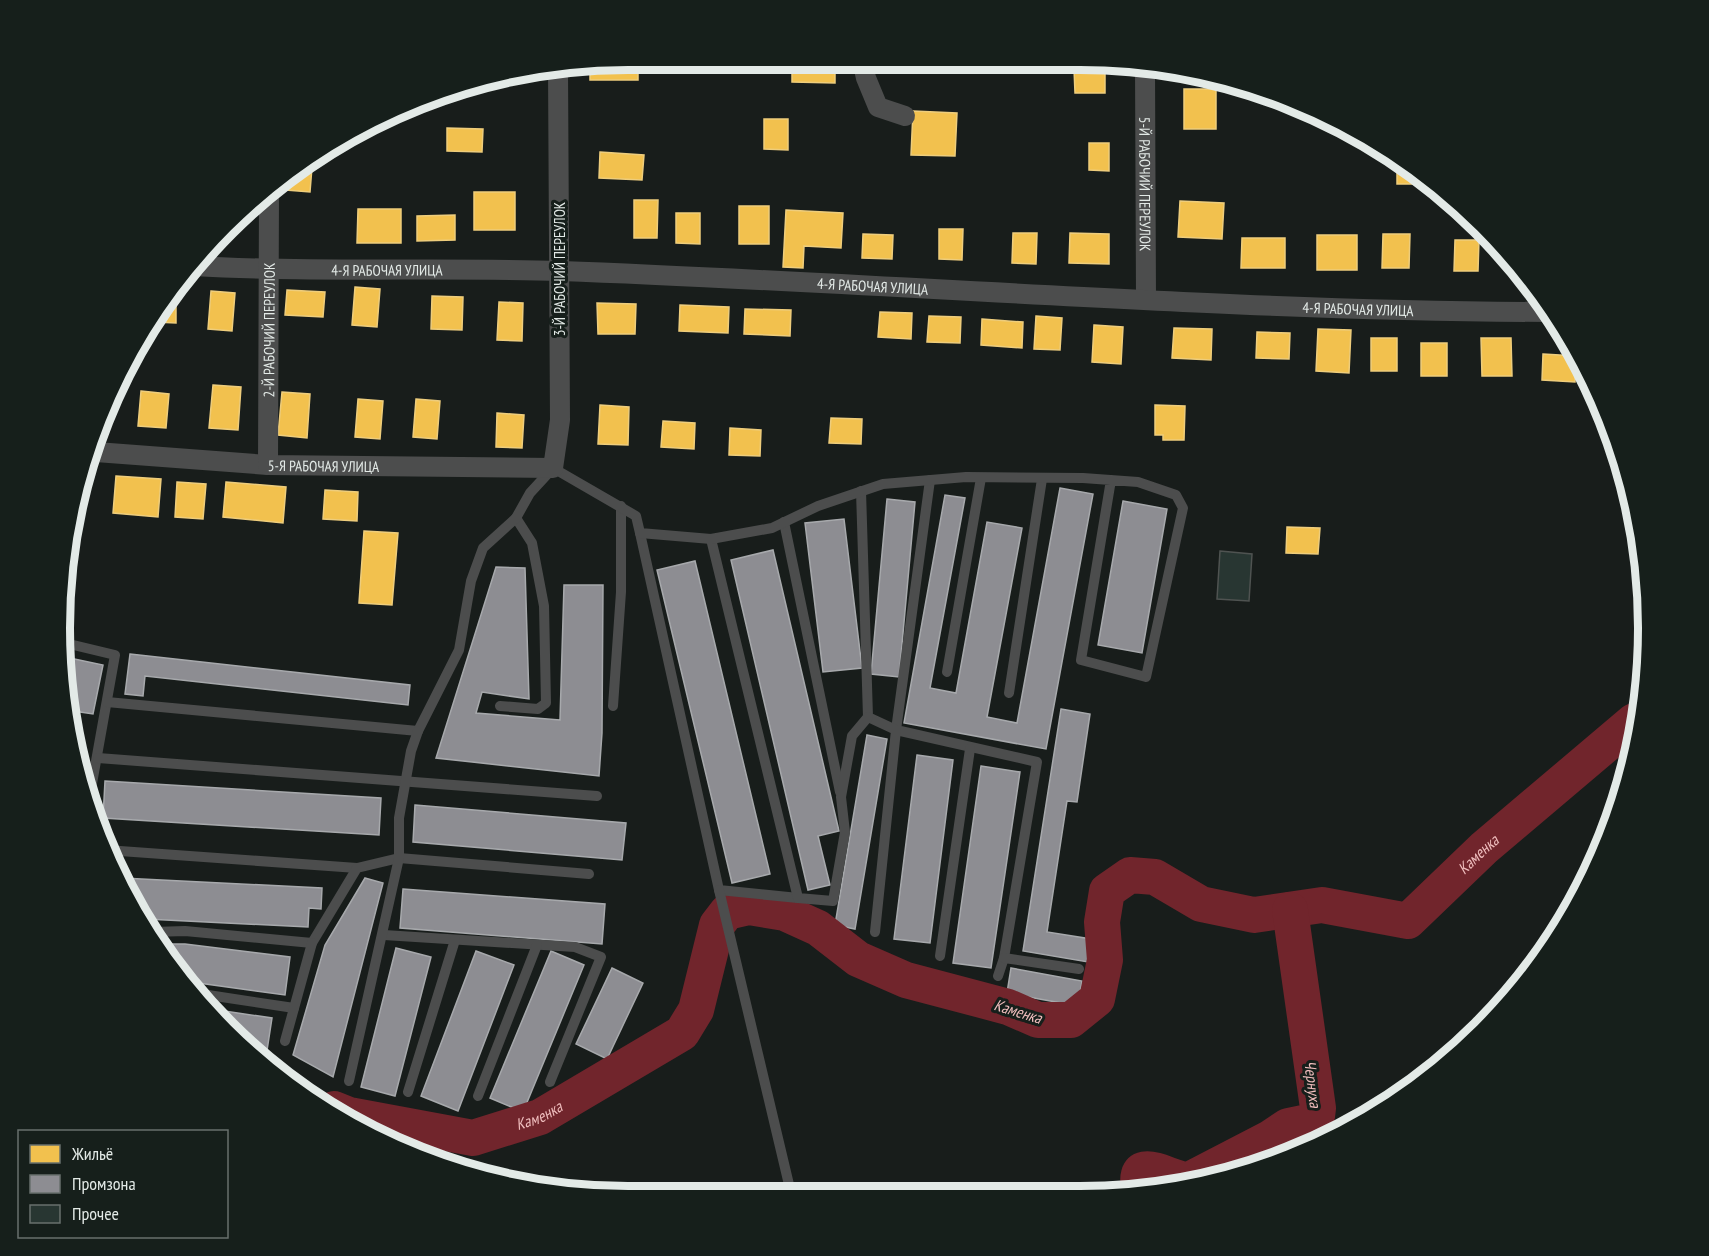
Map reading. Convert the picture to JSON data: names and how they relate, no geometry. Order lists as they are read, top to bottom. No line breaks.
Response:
{"streets":{"street":["5-Й РАБОЧИЙ ПЕРЕУЛОК","3-Й РАБОЧИЙ ПЕРЕУЛОК","4-Я РАБОЧАЯ УЛИЦА","2-Й РАБОЧИЙ ПЕРЕУЛОК","5-Я РАБОЧАЯ УЛИЦА"]},"crossings":[["5-Й РАБОЧИЙ ПЕРЕУЛОК","4-Я РАБОЧАЯ УЛИЦА"],["3-Й РАБОЧИЙ ПЕРЕУЛОК","4-Я РАБОЧАЯ УЛИЦА"],["3-Й РАБОЧИЙ ПЕРЕУЛОК","5-Я РАБОЧАЯ УЛИЦА"],["4-Я РАБОЧАЯ УЛИЦА","2-Й РАБОЧИЙ ПЕРЕУЛОК"],["2-Й РАБОЧИЙ ПЕРЕУЛОК","5-Я РАБОЧАЯ УЛИЦА"]],"water":["Каменка","Чернуха"],"legend":["Жильё","Промзона","Прочее"]}
